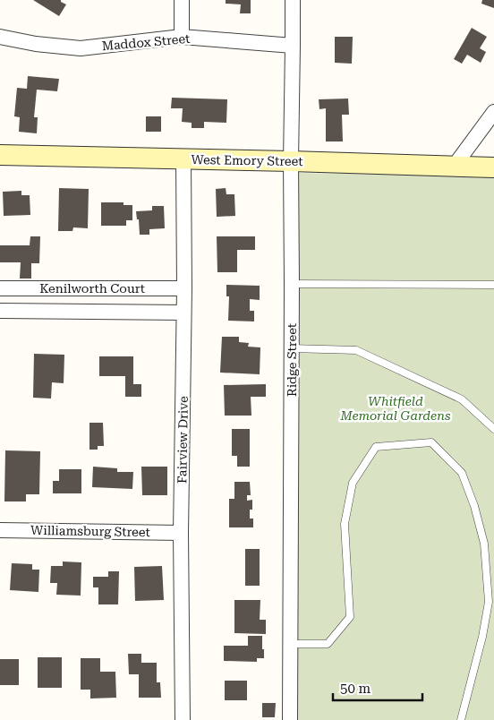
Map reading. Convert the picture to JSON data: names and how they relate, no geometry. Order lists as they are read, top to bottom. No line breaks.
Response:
{"streets":{"street":["Maddox Street","West Emory Street","Kenilworth Court","Ridge Street","Fairview Drive","Williamsburg Street"]},"crossings":[["Maddox Street","Ridge Street"],["West Emory Street","Ridge Street"],["West Emory Street","Fairview Drive"],["Kenilworth Court","Fairview Drive"],["Fairview Drive","Williamsburg Street"]],"parks":["Whitfield Memorial Gardens"],"scale_bar":"50 m"}
